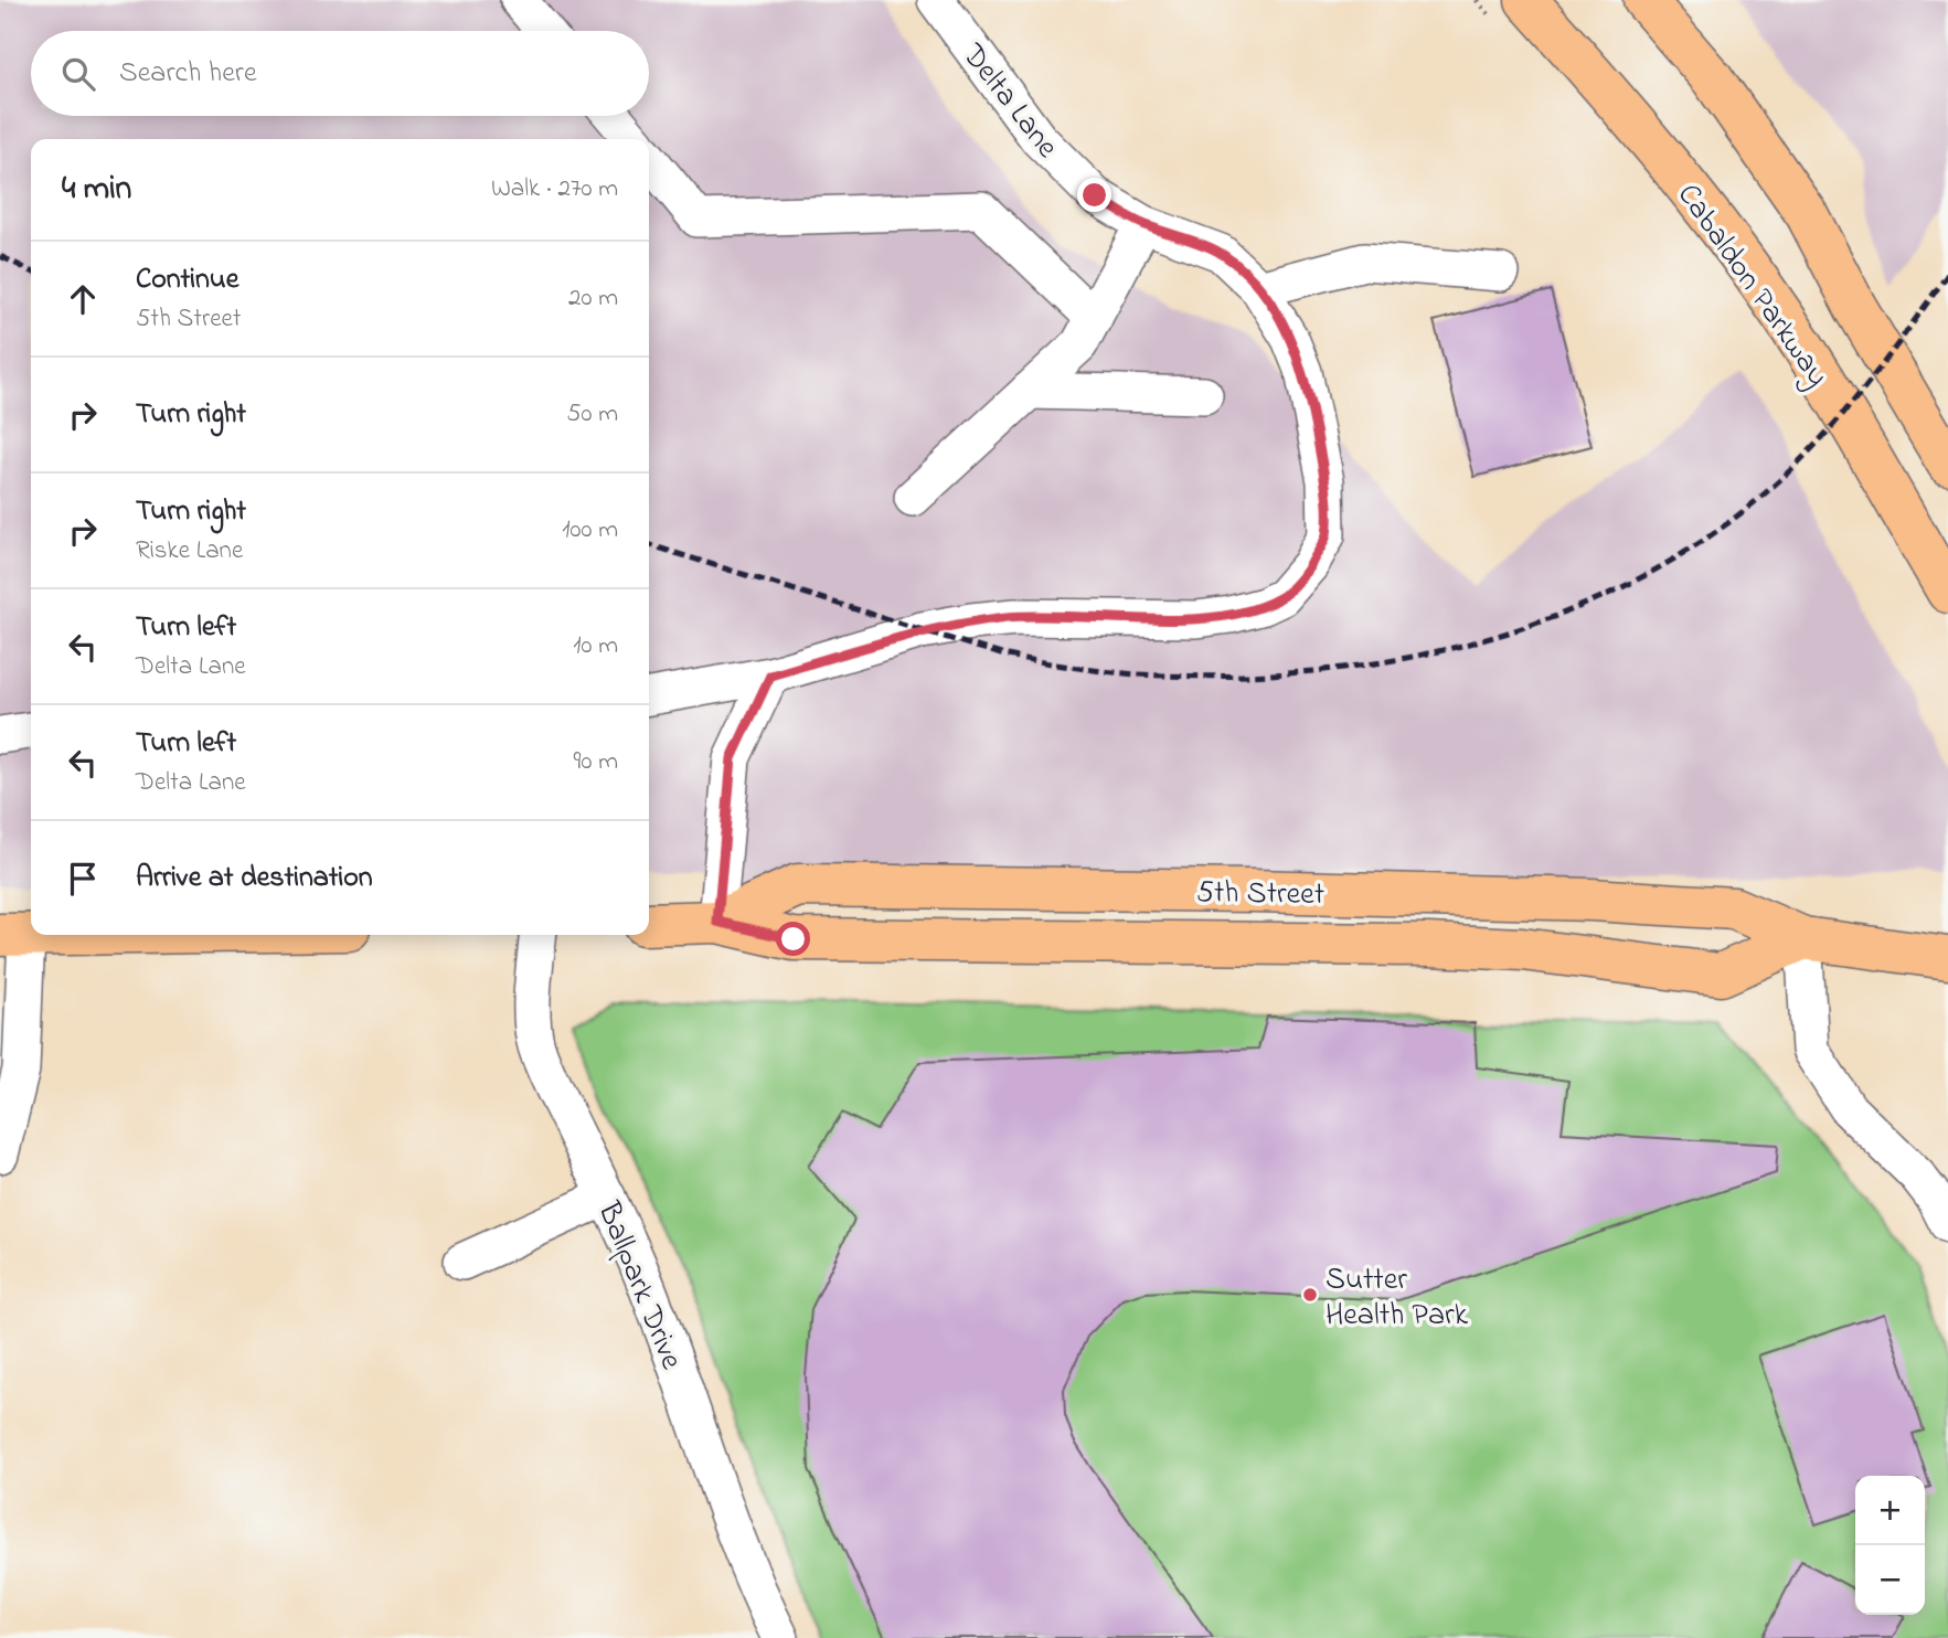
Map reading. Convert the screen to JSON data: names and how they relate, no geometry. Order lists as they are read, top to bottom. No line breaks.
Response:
{"streets":{"main road":["Cabaldon Parkway","5th Street"],"street":["Delta Lane","Ballpark Drive"]},"places":["Sutter Health Park"],"page":{"search":"Search here","heading":["4 min","Walk · 270 m"],"list":[["Continue","5th Street","20 m"],["Turn right","50 m"],["Turn right","Riske Lane","100 m"],["Turn left","Delta Lane","10 m"],["Turn left","Delta Lane","90 m"],"Arrive at destination"],"map_buttons":["+","−"]}}
